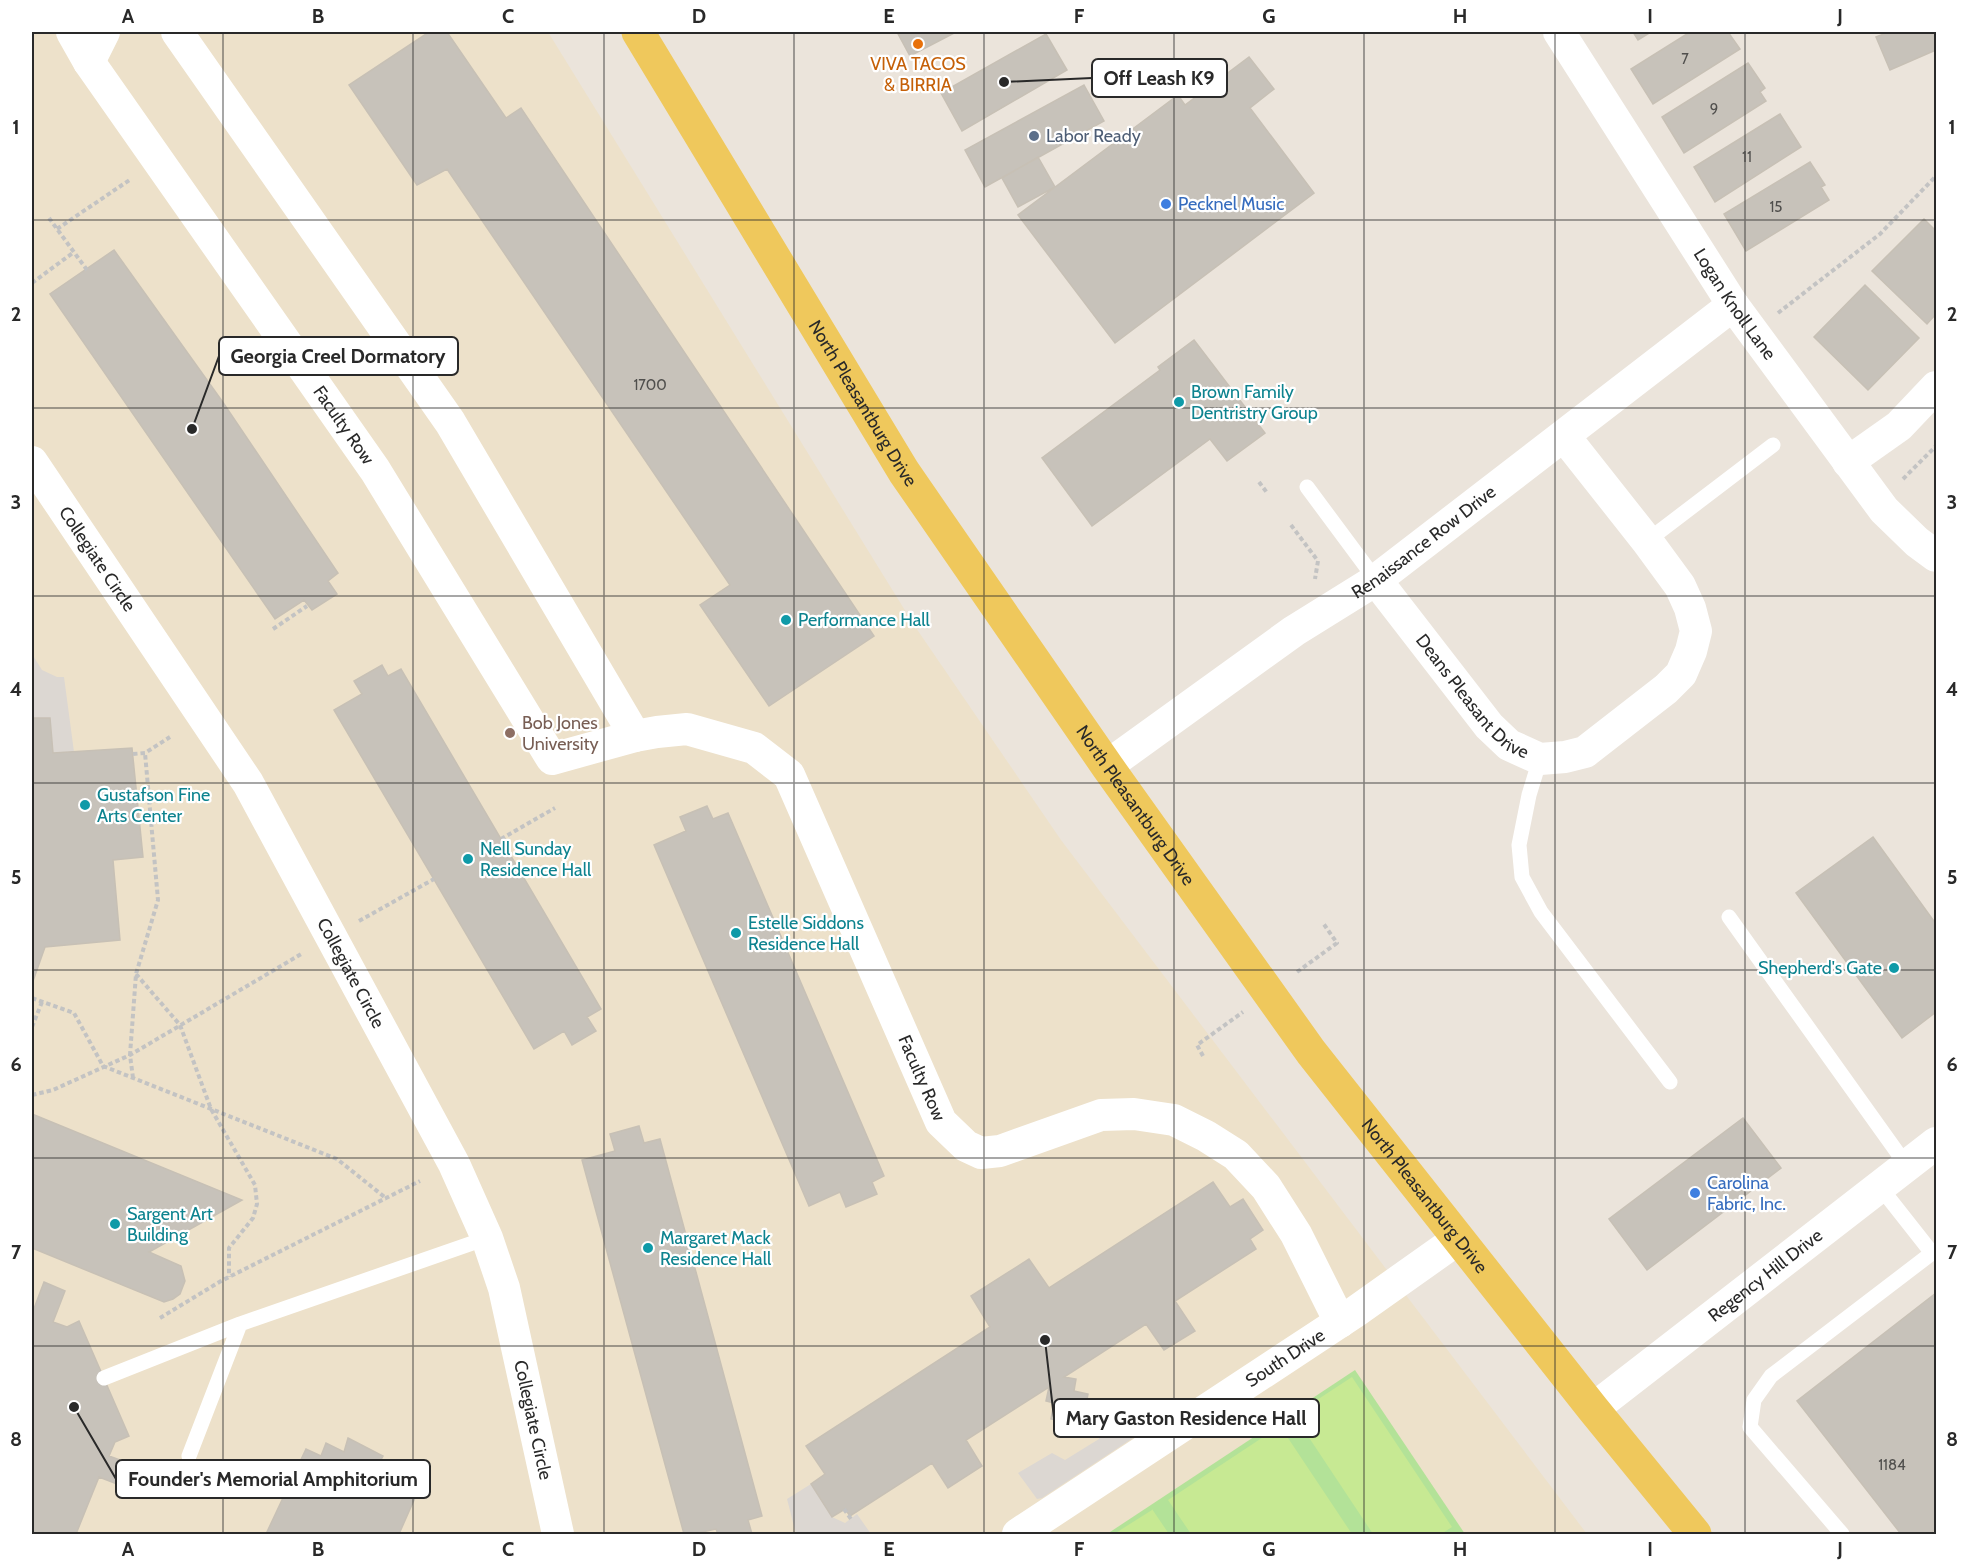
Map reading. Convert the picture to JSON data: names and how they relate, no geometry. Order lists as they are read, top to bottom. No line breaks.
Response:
{"streets":{"main road":["North Pleasantburg Drive"],"street":["Logan Knoll Lane","Faculty Row","Renaissance Row Drive","Collegiate Circle","Deans Pleasant Drive","Regency Hill Drive","South Drive"]},"crossings":[["Logan Knoll Lane","Renaissance Row Drive"],["North Pleasantburg Drive","Renaissance Row Drive"],["North Pleasantburg Drive","Regency Hill Drive"],["North Pleasantburg Drive","South Drive"],["Faculty Row","South Drive"],["Renaissance Row Drive","Deans Pleasant Drive"]],"places":["VIVA TACOS & BIRRIA","Off Leash K9","Labor Ready","Pecknel Music","Brown Family Dentristry Group","Georgia Creel Dormatory","Performance Hall","Bob Jones University","Gustafson Fine Arts Center","Nell Sunday Residence Hall","Estelle Siddons Residence Hall","Shepherd's Gate","Carolina Fabric, Inc.","Sargent Art Building","Margaret Mack Residence Hall","Mary Gaston Residence Hall","Founder's Memorial Amphitorium"],"house_numbers":["7","9","11","15","1700","1184"],"grid":{"columns":["A","B","C","D","E","F","G","H","I","J"],"rows":["1","2","3","4","5","6","7","8"]}}
